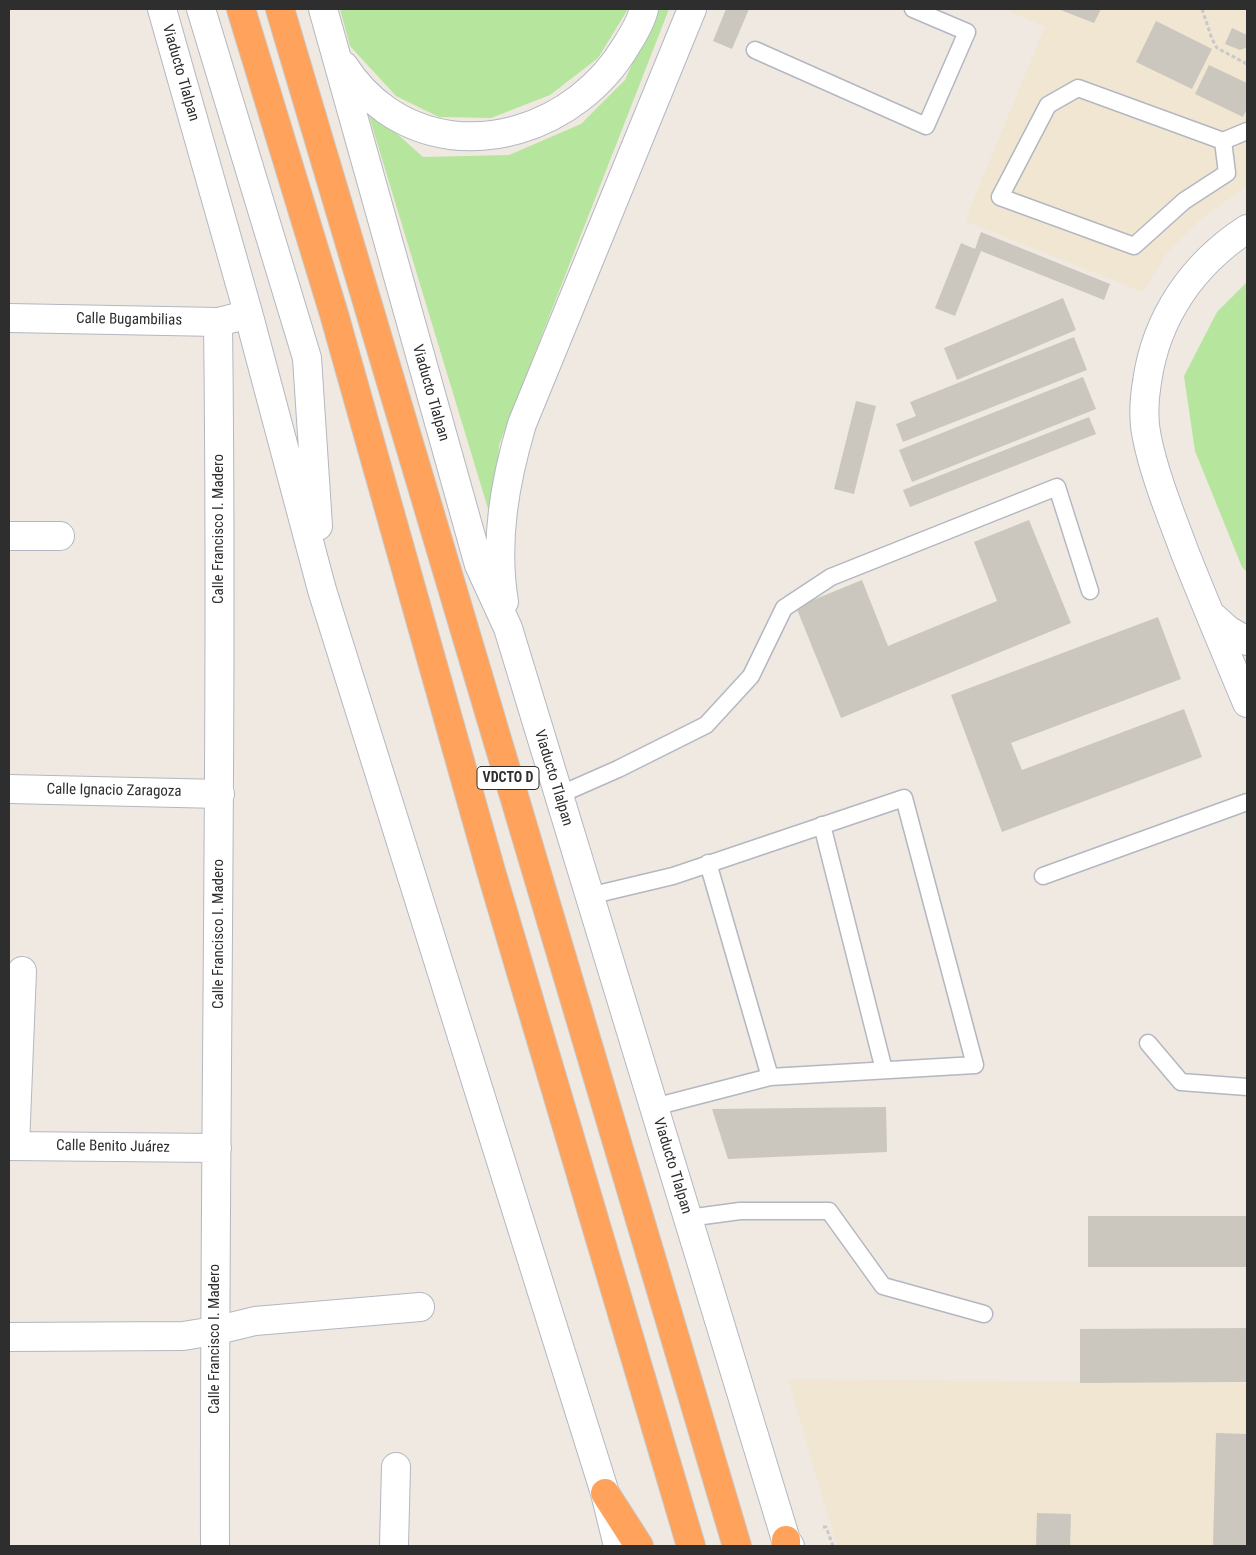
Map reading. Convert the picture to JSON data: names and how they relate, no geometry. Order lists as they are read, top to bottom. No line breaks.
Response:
{"streets":{"highway":["VDCTO D"],"main road":["Viaducto Tlalpan","Calle Bugambilias","Calle Francisco I. Madero","Calle Ignacio Zaragoza","Calle Benito Juárez"]},"crossings":[["Viaducto Tlalpan","Calle Bugambilias"],["Calle Bugambilias","Calle Francisco I. Madero"],["Calle Francisco I. Madero","Calle Ignacio Zaragoza"],["Calle Francisco I. Madero","Calle Benito Juárez"]]}
